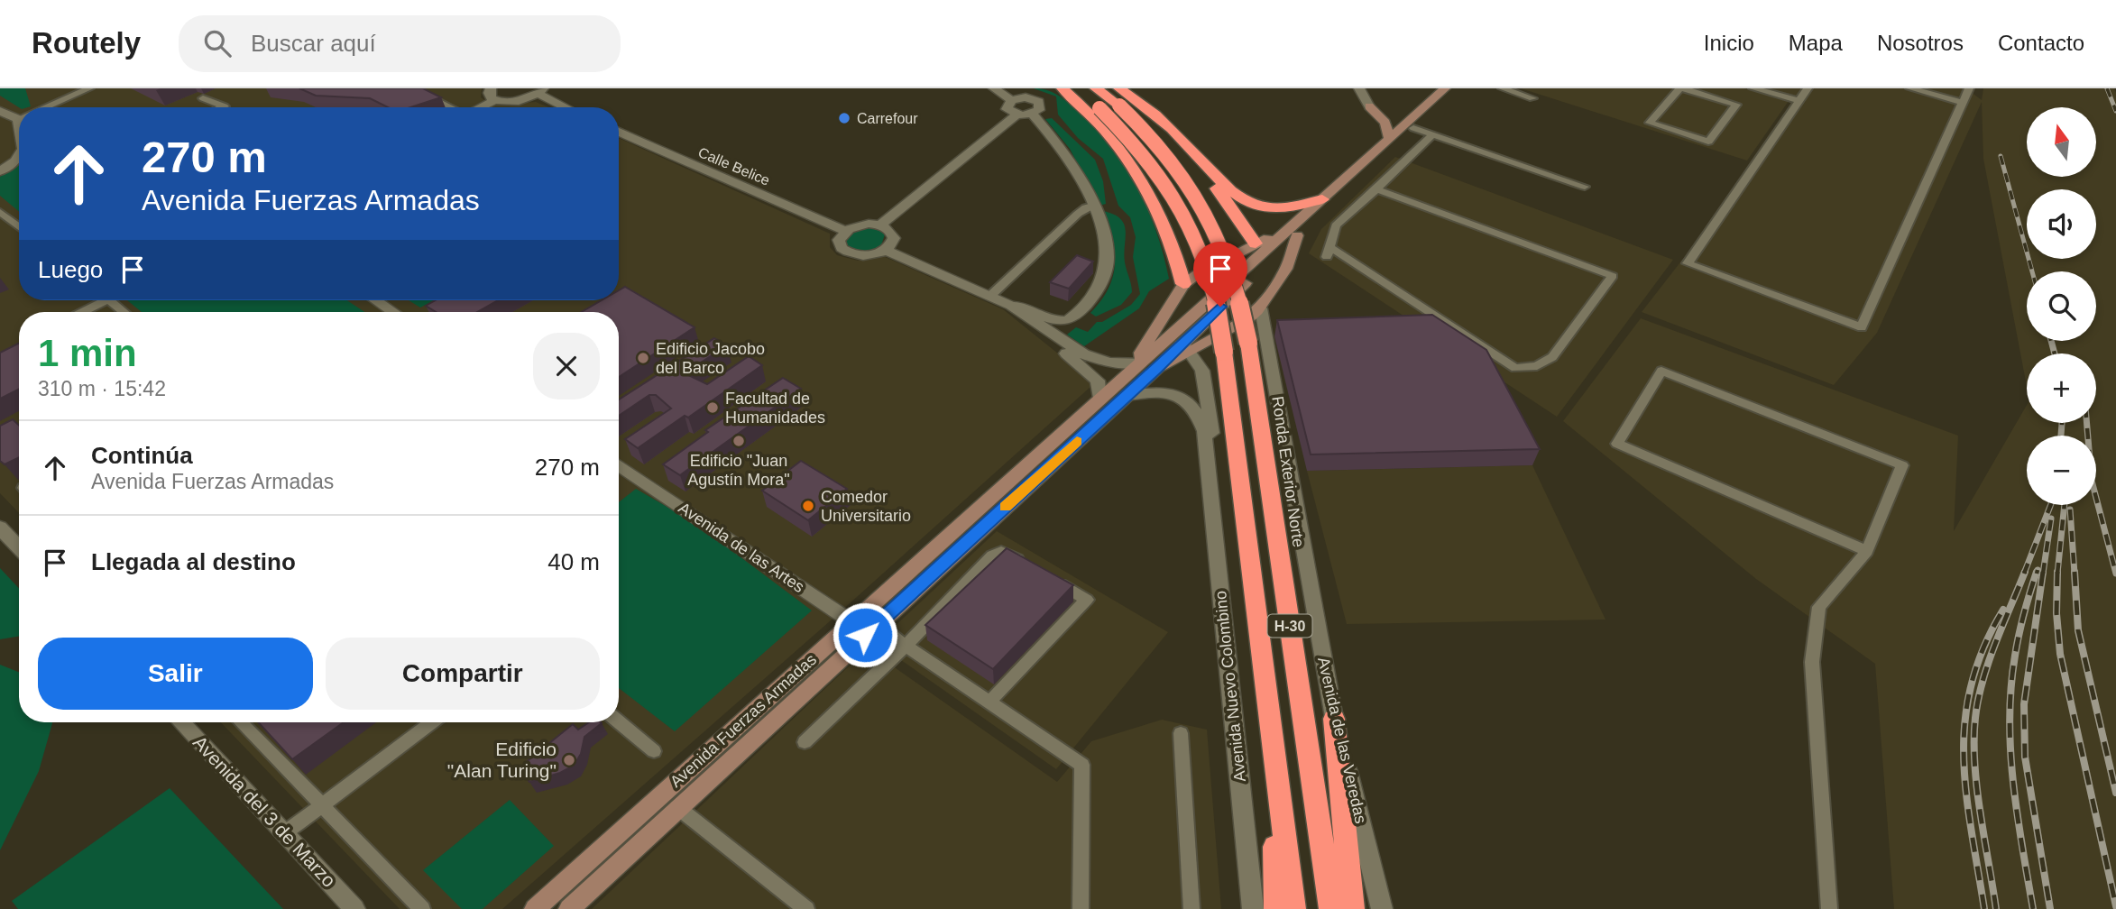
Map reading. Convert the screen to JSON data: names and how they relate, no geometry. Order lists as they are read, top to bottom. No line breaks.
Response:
{"streets":{"highway":["Ronda Exterior Norte","H-30"],"main road":["Avenida Fuerzas Armadas"],"street":["Calle Belice","Avenida de las Artes","Avenida Nuevo Colombino","Avenida de las Veredas","Avenida del 3 de Marzo"]},"crossings":[["Avenida de las Artes","Avenida Fuerzas Armadas"],["Avenida Nuevo Colombino","Avenida Fuerzas Armadas"]],"places":["Carrefour","Edificio Jacobo del Barco","Facultad de Humanidades","Edificio \"Juan Agustín Mora\"","Comedor Universitario","Edificio \"Alan Turing\""],"north":"top","page":{"header":"Routely","search":"Buscar aquí","nav":["Inicio","Mapa","Nosotros","Contacto"],"map_buttons":["+","−"],"turn":["270 m","Avenida Fuerzas Armadas"],"then":"Luego","heading":["1 min","310 m · 15:42"],"list":[{"name":"Continúa","note":"Avenida Fuerzas Armadas","value":"270 m"},{"name":"Llegada al destino","value":"40 m"}],"buttons":["Salir","Compartir"]}}
